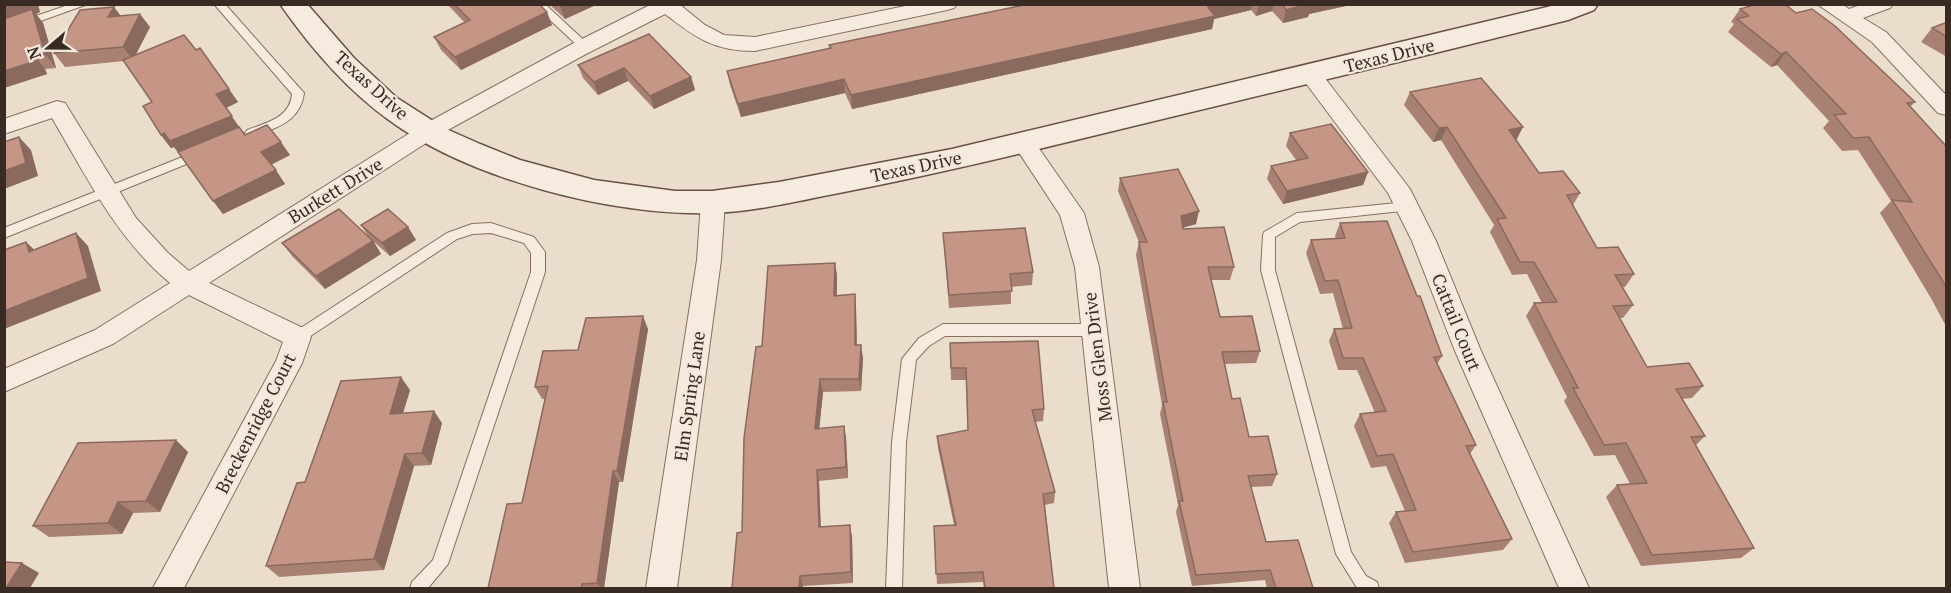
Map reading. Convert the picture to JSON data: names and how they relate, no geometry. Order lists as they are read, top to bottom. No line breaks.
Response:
{"streets":{"street":["Texas Drive","Burkett Drive","Cattail Court","Moss Glen Drive","Elm Spring Lane","Breckenridge Court"]},"crossings":[["Texas Drive","Burkett Drive"],["Texas Drive","Cattail Court"],["Texas Drive","Moss Glen Drive"],["Texas Drive","Elm Spring Lane"],["Burkett Drive","Breckenridge Court"]],"north":"left"}
